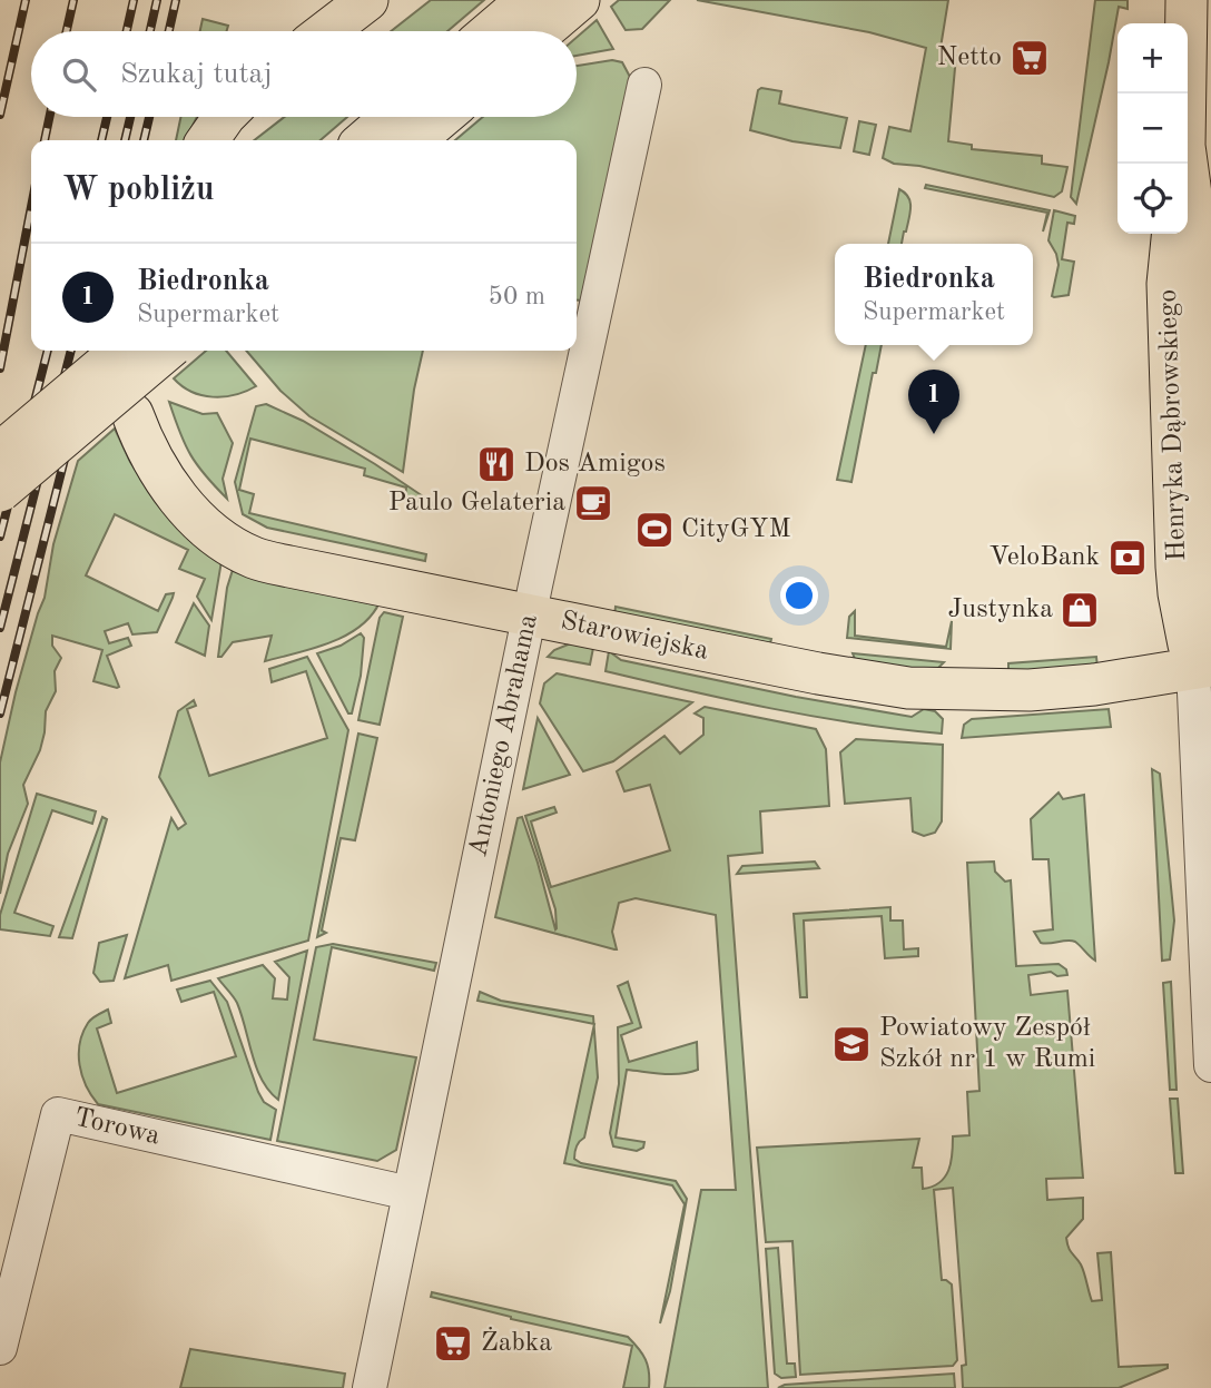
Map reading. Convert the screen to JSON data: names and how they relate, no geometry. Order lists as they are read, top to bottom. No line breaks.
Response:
{"streets":{"main road":["Henryka Dąbrowskiego","Starowiejska"],"street":["Antoniego Abrahama","Torowa"]},"crossings":[["Henryka Dąbrowskiego","Starowiejska"],["Starowiejska","Antoniego Abrahama"],["Antoniego Abrahama","Torowa"]],"places":{"supermarket":["Netto","Żabka"],"restaurant":["Dos Amigos"],"cafe":["Paulo Gelateria"],"sports":["CityGYM"],"bank":["VeloBank"],"shop":["Justynka"],"school or university":["Powiatowy Zespół Szkół nr 1 w Rumi"]},"page":{"map_buttons":["+","−"],"search":"Szukaj tutaj","heading":"W pobliżu","list":[{"mark":"1","name":"Biedronka","note":"Supermarket","value":"50 m"}],"popup":["Biedronka","Supermarket"],"pins":"1"}}
